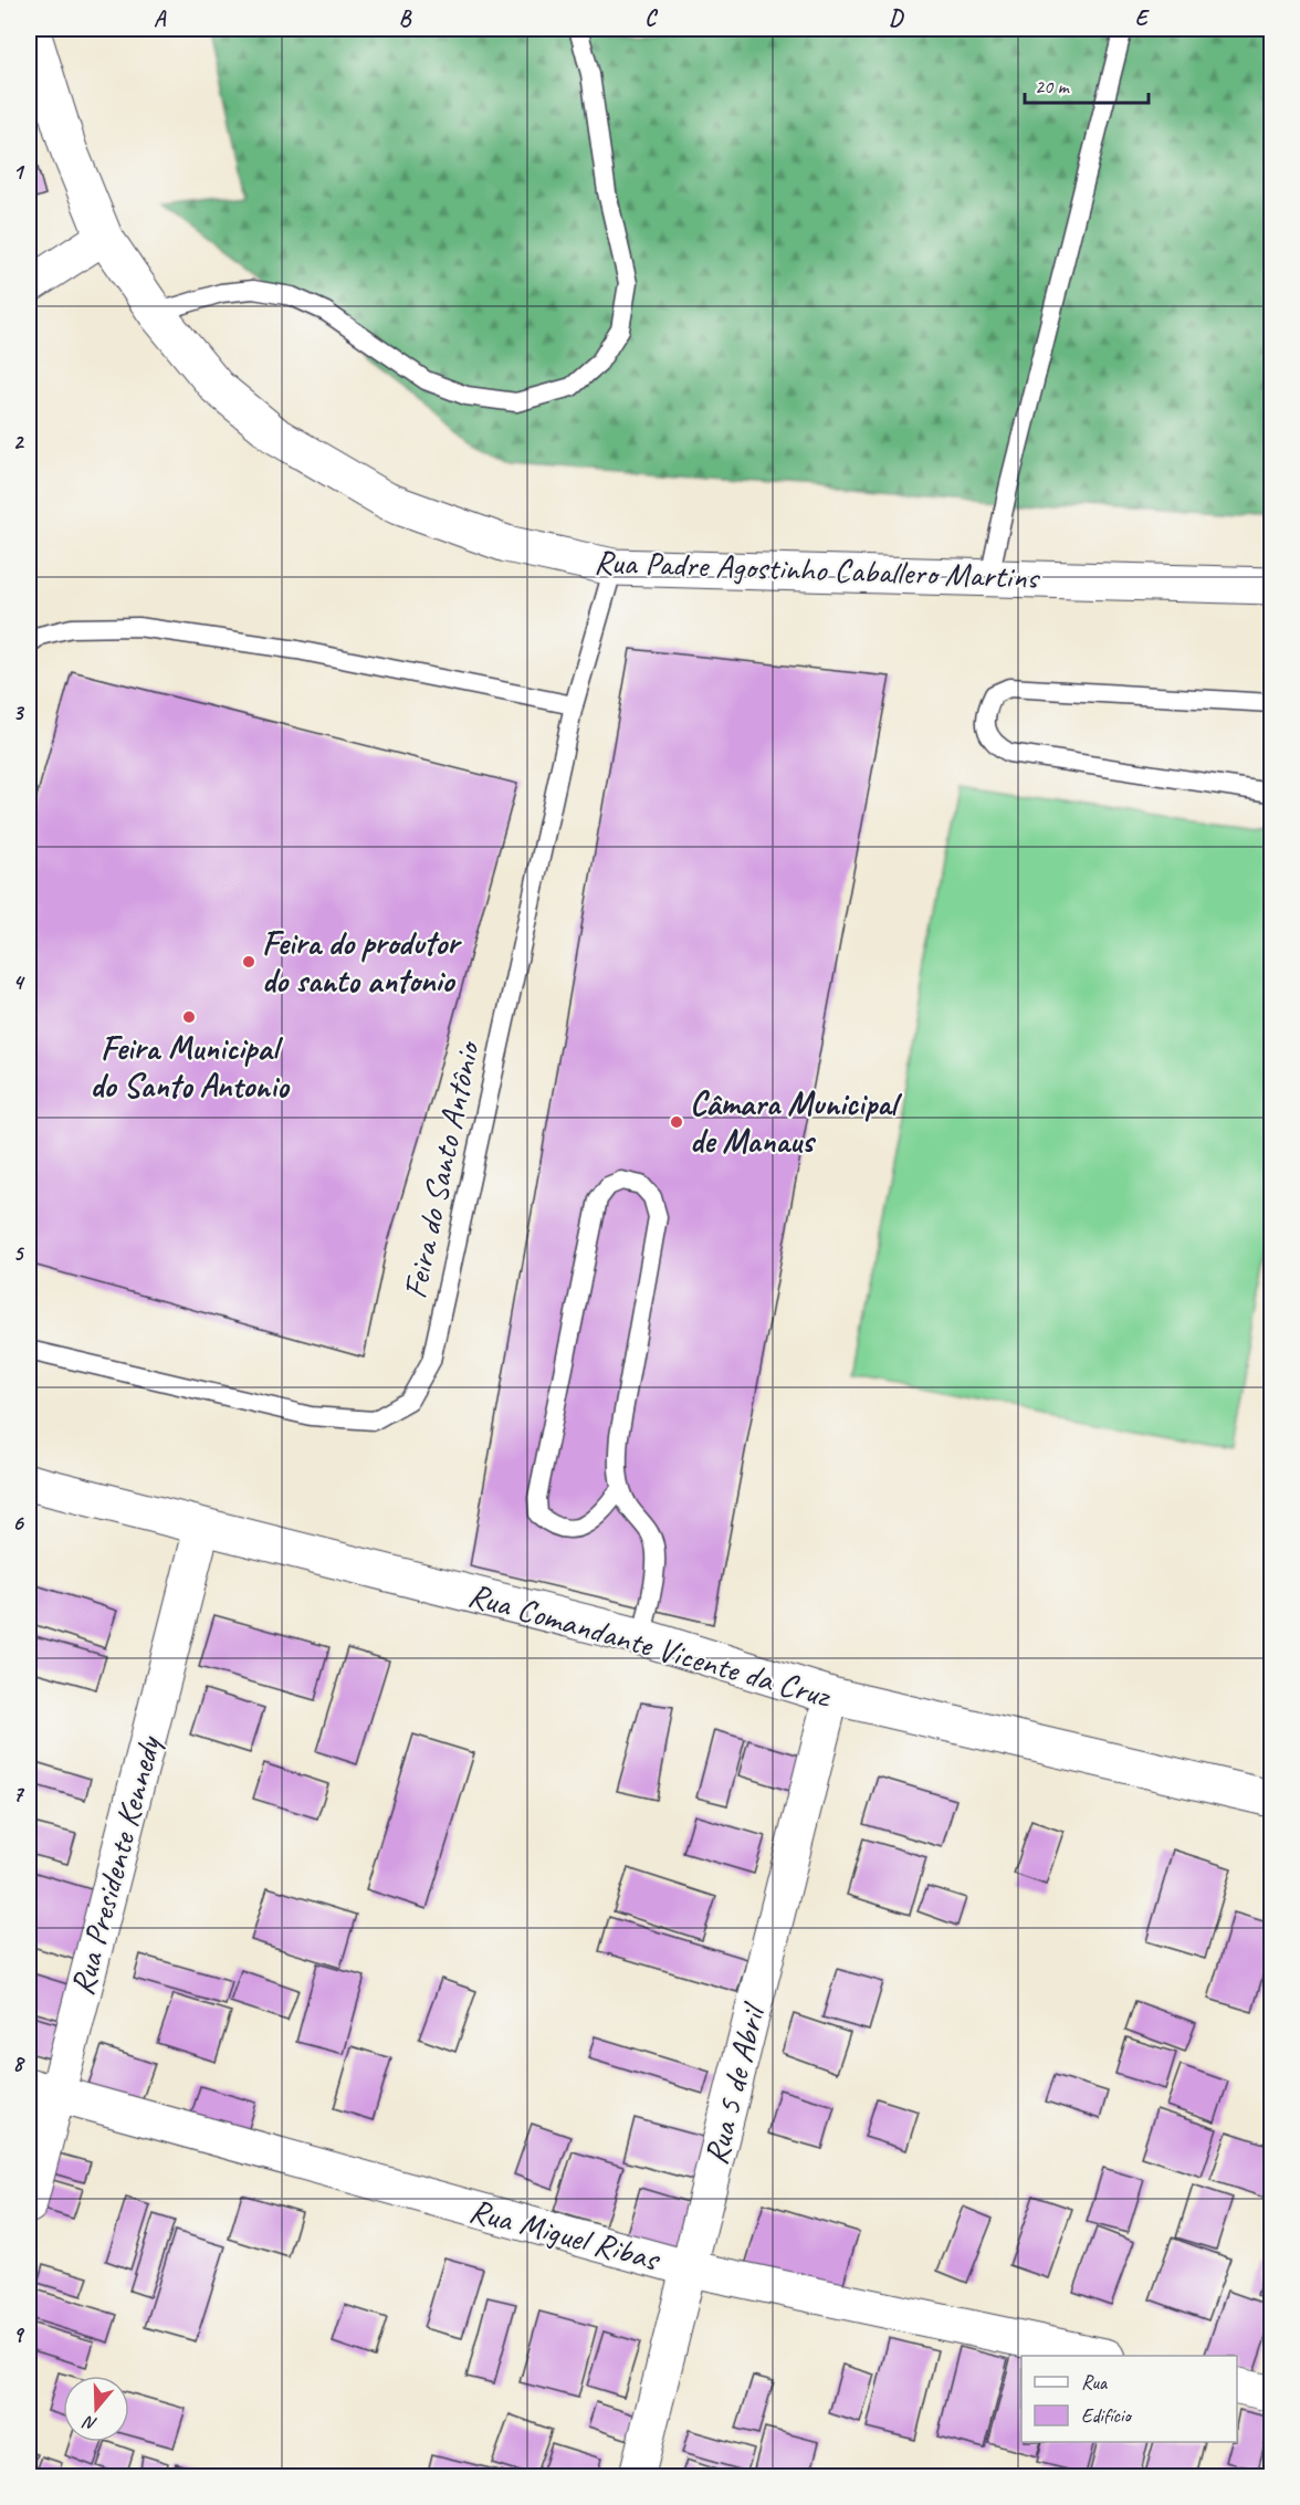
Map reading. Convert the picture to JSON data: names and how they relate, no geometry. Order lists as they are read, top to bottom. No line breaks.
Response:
{"streets":{"street":["Rua Padre Agostinho Caballero Martins","Rua Comandante Vicente da Cruz","Rua Presidente Kennedy","Rua 5 de Abril","Rua Miguel Ribas"],"lane":["Feira do Santo Antônio"]},"crossings":[["Rua Padre Agostinho Caballero Martins","Feira do Santo Antônio"],["Rua Comandante Vicente da Cruz","Rua Presidente Kennedy"],["Rua Comandante Vicente da Cruz","Rua 5 de Abril"],["Rua Presidente Kennedy","Rua Miguel Ribas"],["Rua 5 de Abril","Rua Miguel Ribas"]],"places":["Feira do produtor do santo antonio","Feira Municipal do Santo Antonio","Câmara Municipal de Manaus"],"legend":["Rua","Edifício"],"scale_bar":"20 m","north":"bottom","grid":{"columns":["A","B","C","D","E"],"rows":["1","2","3","4","5","6","7","8","9"]}}
